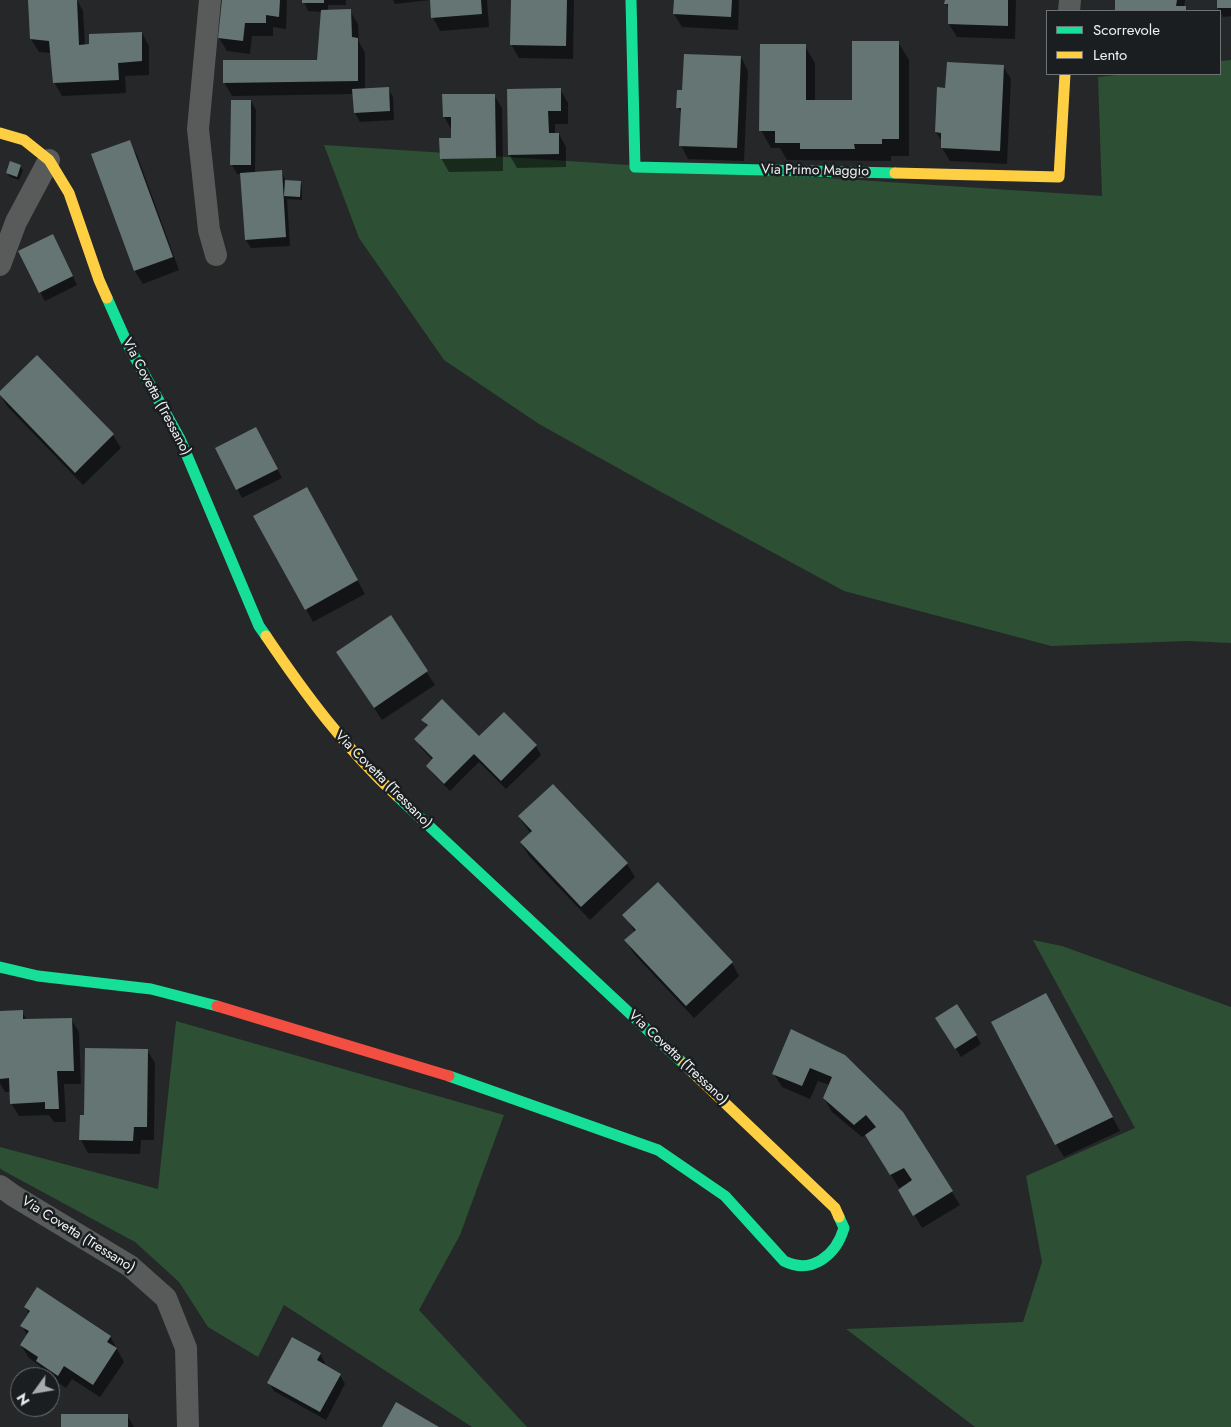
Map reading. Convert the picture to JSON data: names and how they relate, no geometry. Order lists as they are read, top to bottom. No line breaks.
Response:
{"streets":{"street":["Via Primo Maggio","Via Covetta (Tressano)"]},"legend":["Scorrevole","Lento"],"north":"bottom left"}
